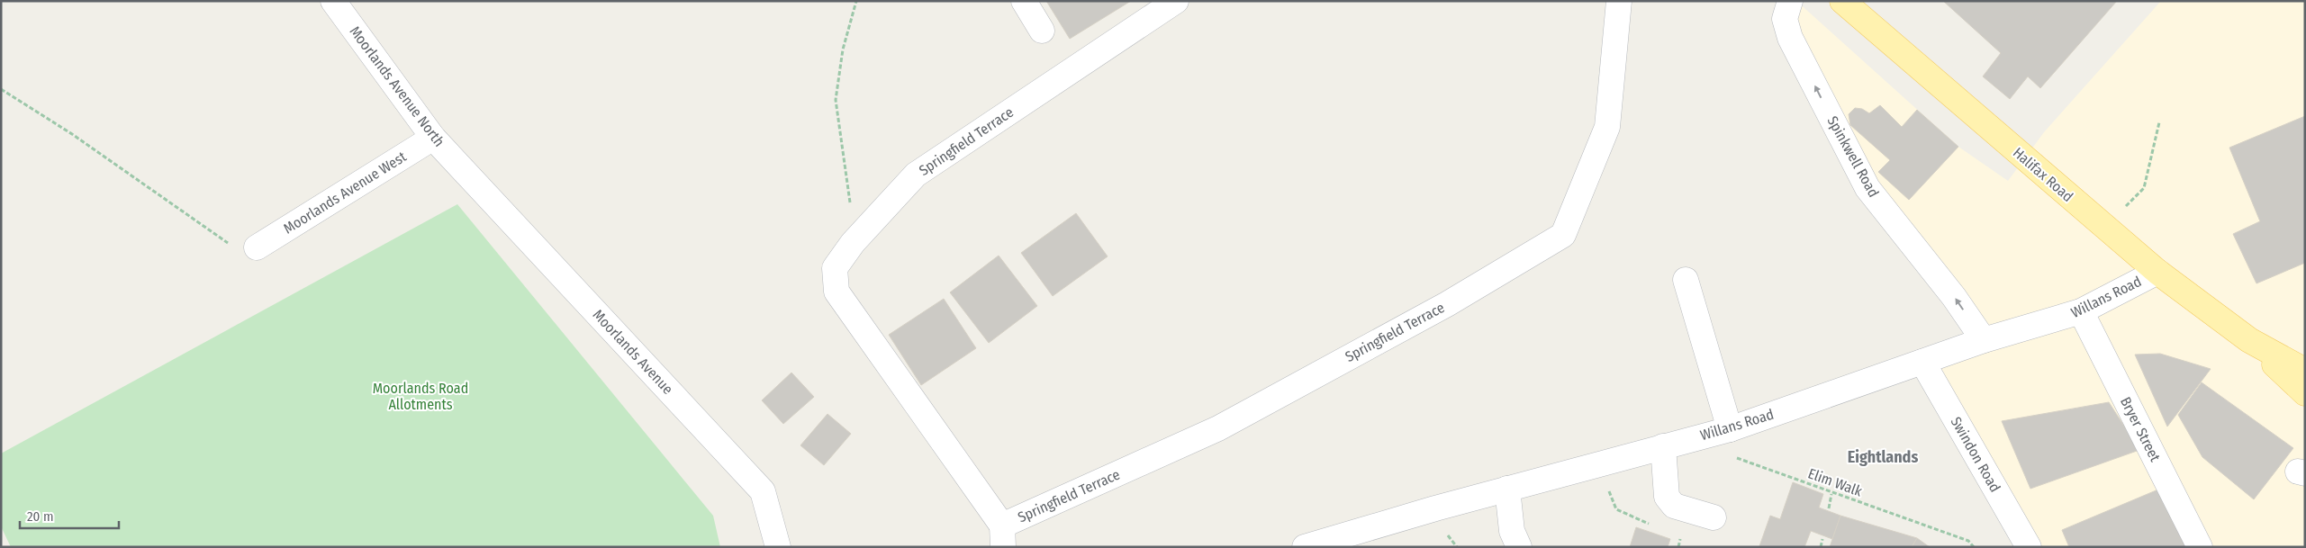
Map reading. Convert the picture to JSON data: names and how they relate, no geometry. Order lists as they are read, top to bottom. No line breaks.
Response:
{"streets":{"main road":["Halifax Road"],"street":["Moorlands Avenue North","Springfield Terrace","Spinkwell Road","Moorlands Avenue West","Willans Road","Moorlands Avenue","Bryer Street","Swindon Road"],"path":["Elim Walk"]},"crossings":[["Moorlands Avenue North","Moorlands Avenue West"],["Moorlands Avenue North","Moorlands Avenue"],["Spinkwell Road","Willans Road"],["Halifax Road","Willans Road"],["Willans Road","Bryer Street"],["Willans Road","Swindon Road"]],"one_way":["Spinkwell Road"],"districts":["Eightlands"],"parks":["Moorlands Road Allotments"],"scale_bar":"20 m"}
